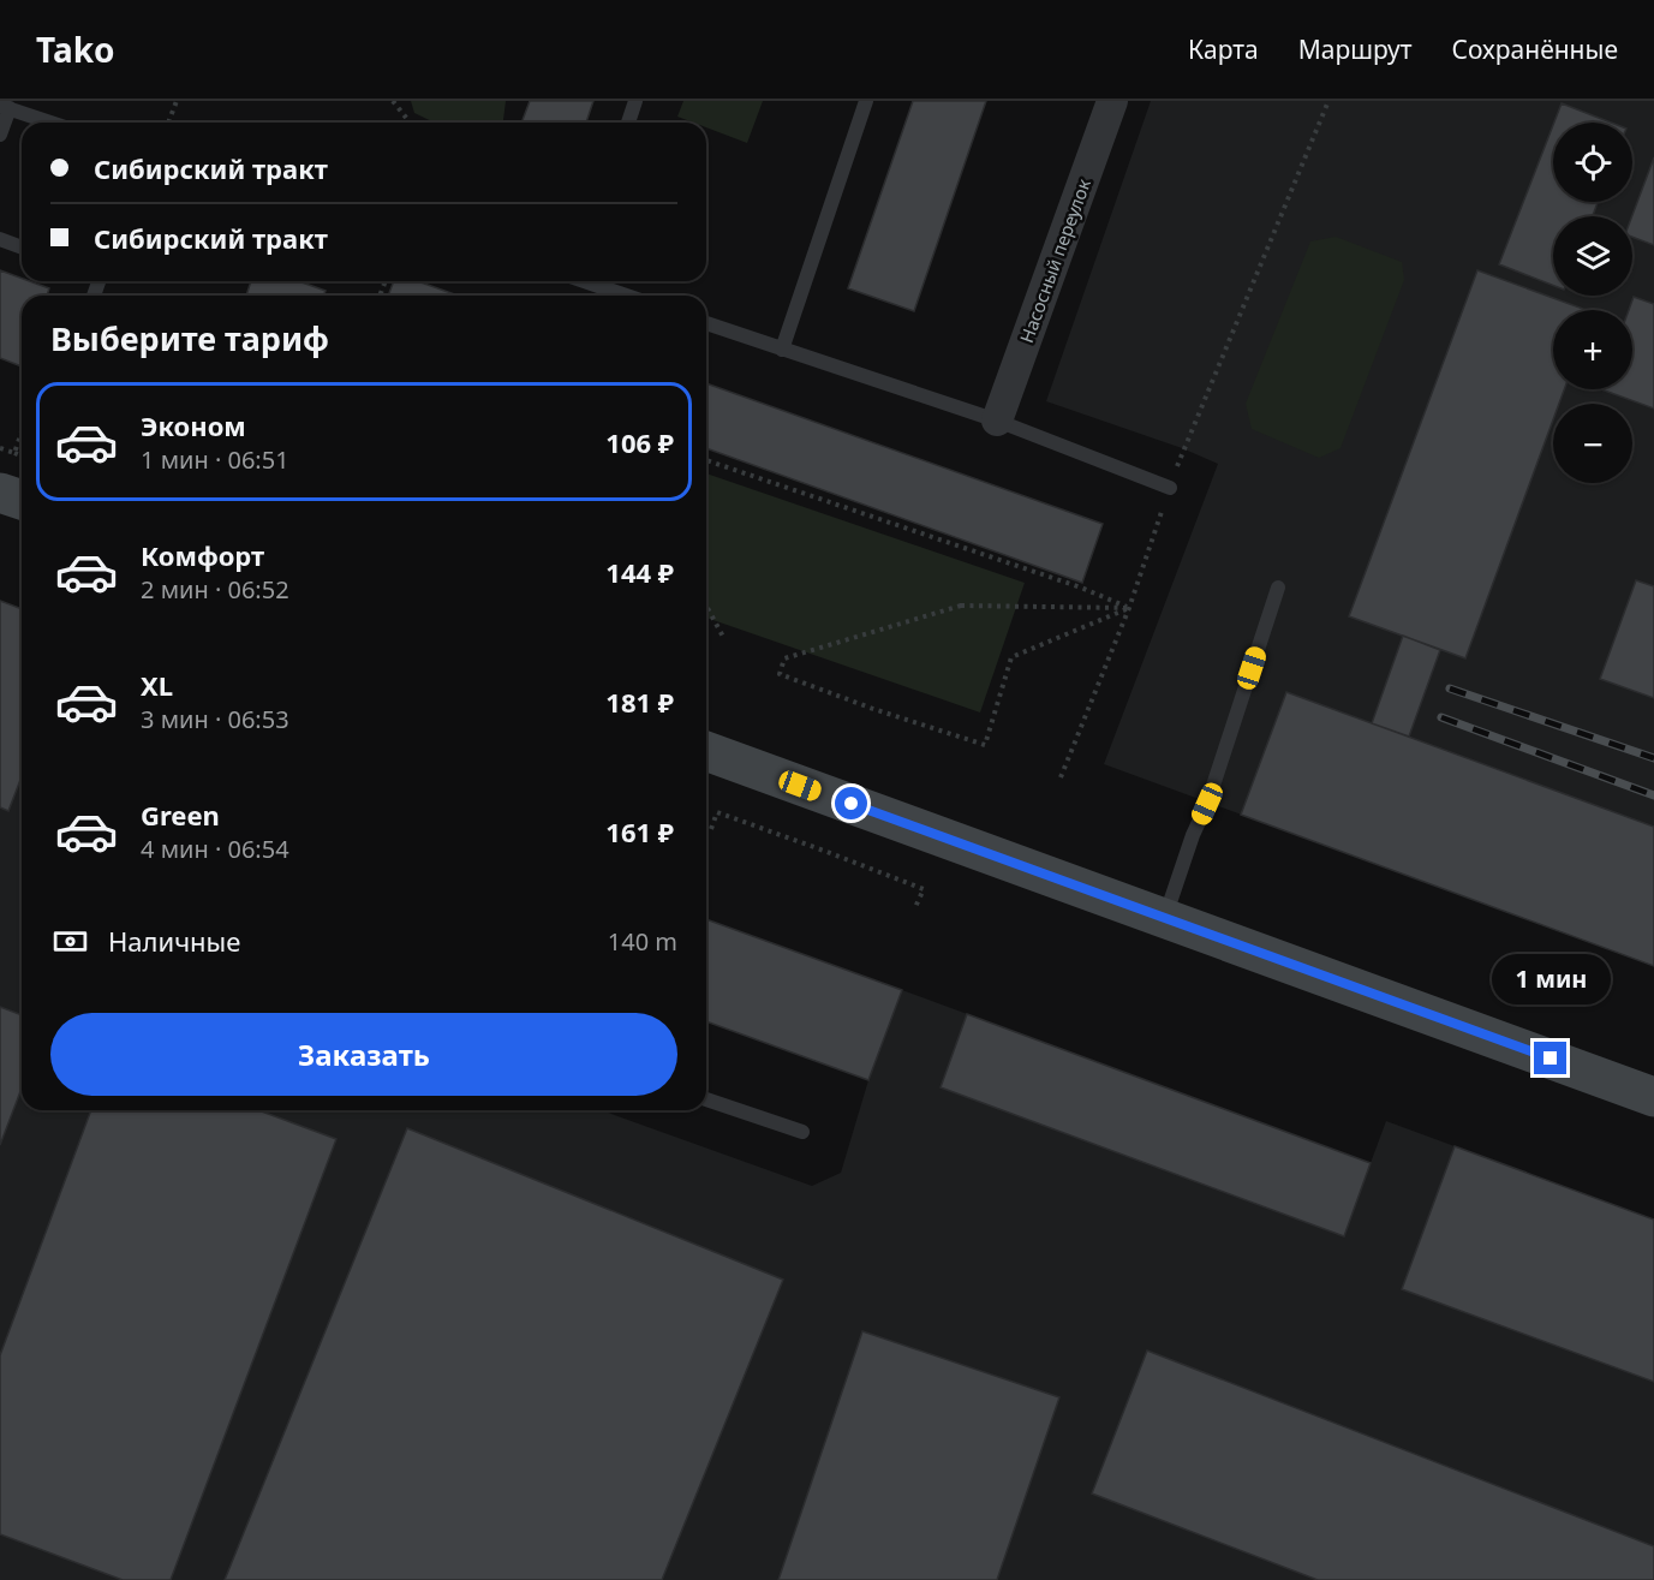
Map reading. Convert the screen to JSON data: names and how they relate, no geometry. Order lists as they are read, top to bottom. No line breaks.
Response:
{"streets":{"street":["Насосный переулок"]},"page":{"header":"Tako","nav":["Карта","Маршрут","Сохранённые"],"map_buttons":["+","−"],"banner":["Сибирский тракт","Сибирский тракт"],"heading":"Выберите тариф","list":[{"name":"Эконом","note":"1 мин · 06:51","value":"106 ₽"},{"name":"Комфорт","note":"2 мин · 06:52","value":"144 ₽"},{"name":"XL","note":"3 мин · 06:53","value":"181 ₽"},{"name":"Green","note":"4 мин · 06:54","value":"161 ₽"}],"pay":["Наличные","140 m"],"bubble":"1 мин","buttons":"Заказать"}}
